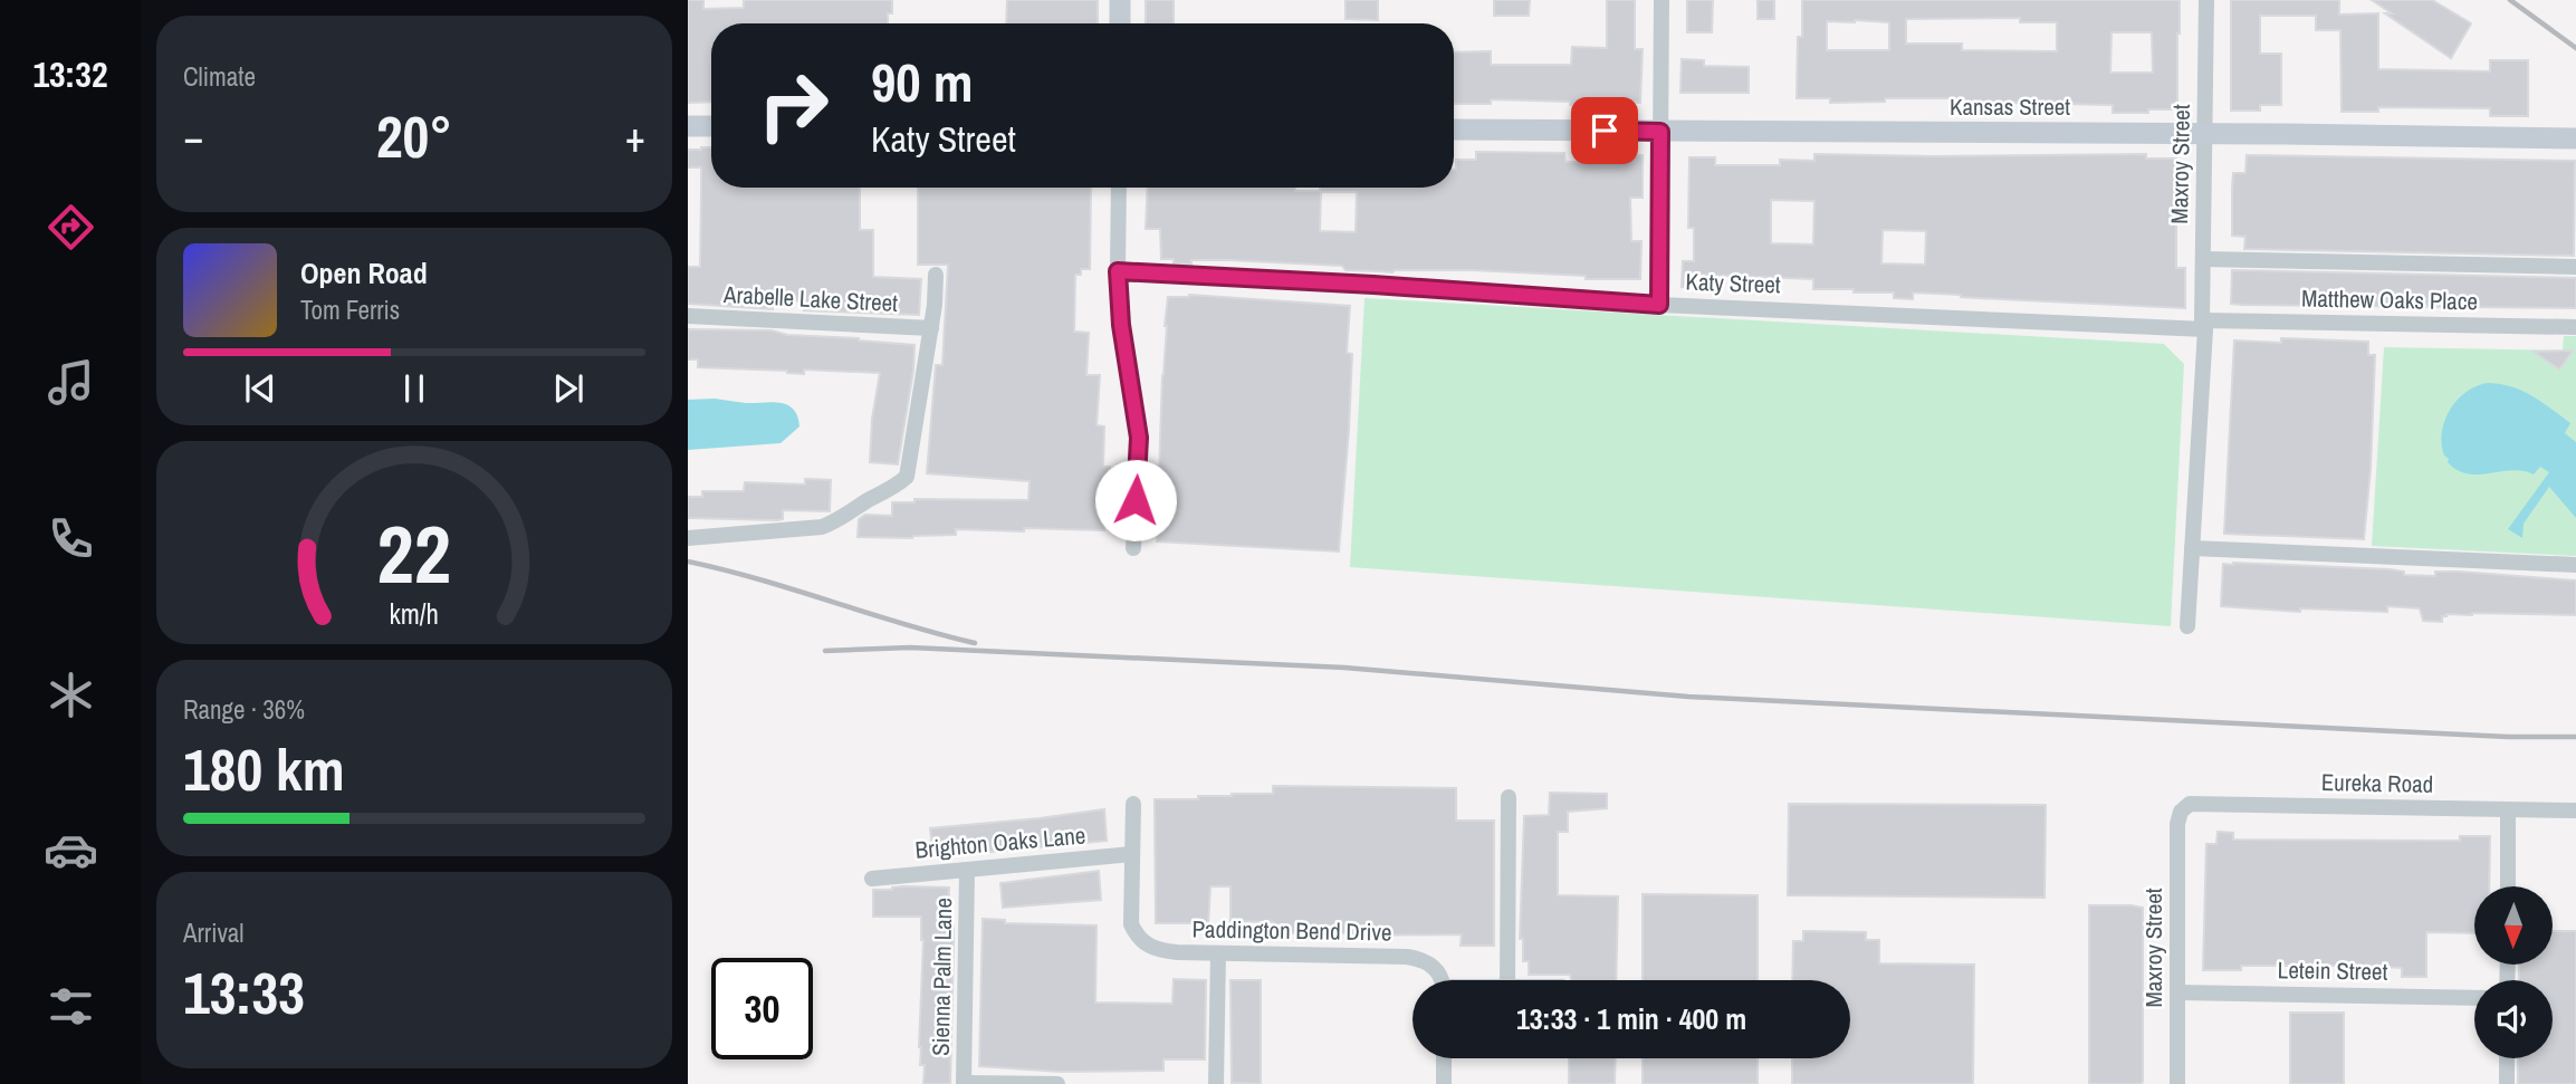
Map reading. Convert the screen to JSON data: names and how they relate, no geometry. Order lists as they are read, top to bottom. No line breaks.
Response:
{"streets":{"street":["Kansas Street","Maxroy Street","Katy Street","Arabelle Lake Street","Matthew Oaks Place","Eureka Road","Brighton Oaks Lane","Paddington Bend Drive","Letein Street","Sienna Palm Lane"]},"crossings":[["Kansas Street","Maxroy Street"],["Maxroy Street","Katy Street"],["Maxroy Street","Matthew Oaks Place"],["Maxroy Street","Eureka Road"],["Maxroy Street","Letein Street"],["Katy Street","Matthew Oaks Place"],["Brighton Oaks Lane","Paddington Bend Drive"],["Brighton Oaks Lane","Sienna Palm Lane"]],"north":"bottom","page":{"tabs":"13:32","tile":["Climate",["Range · 36%","180 km"],["Arrival","13:33"]],"turn":["90 m","Katy Street"],"heat":["−","20°","+"],"song":["Open Road","Tom Ferris"],"limit":"30","trip":"13:33 · 1 min · 400 m","gauge":["22","km/h"]}}
